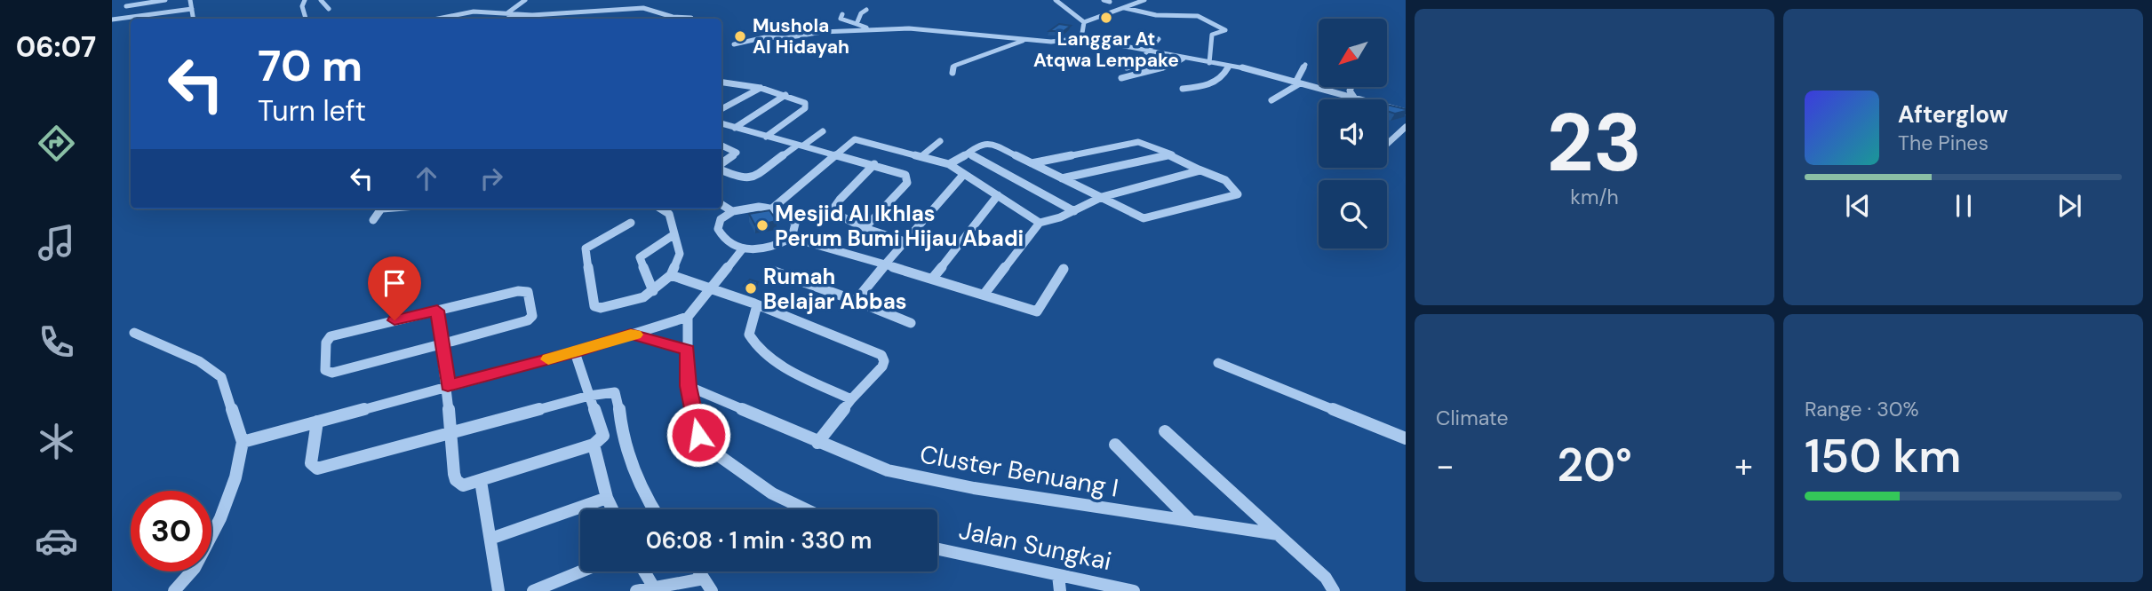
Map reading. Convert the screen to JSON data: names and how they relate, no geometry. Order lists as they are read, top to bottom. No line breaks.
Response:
{"streets":{"street":["Cluster Benuang I","Jalan Sungkai"]},"places":["Langgar At Atqwa Lempake","Mushola Al Hidayah","Mesjid Al Ikhlas Perum Bumi Hijau Abadi","Rumah Belajar Abbas"],"north":"bottom left","page":{"tabs":"06:07","tile":[["23","km/h"],"Climate",["Range · 30%","150 km"]],"turn":["70 m","Turn left"],"song":["Afterglow","The Pines"],"heat":["−","20°","+"],"limit":"30","trip":"06:08 · 1 min · 330 m"}}
